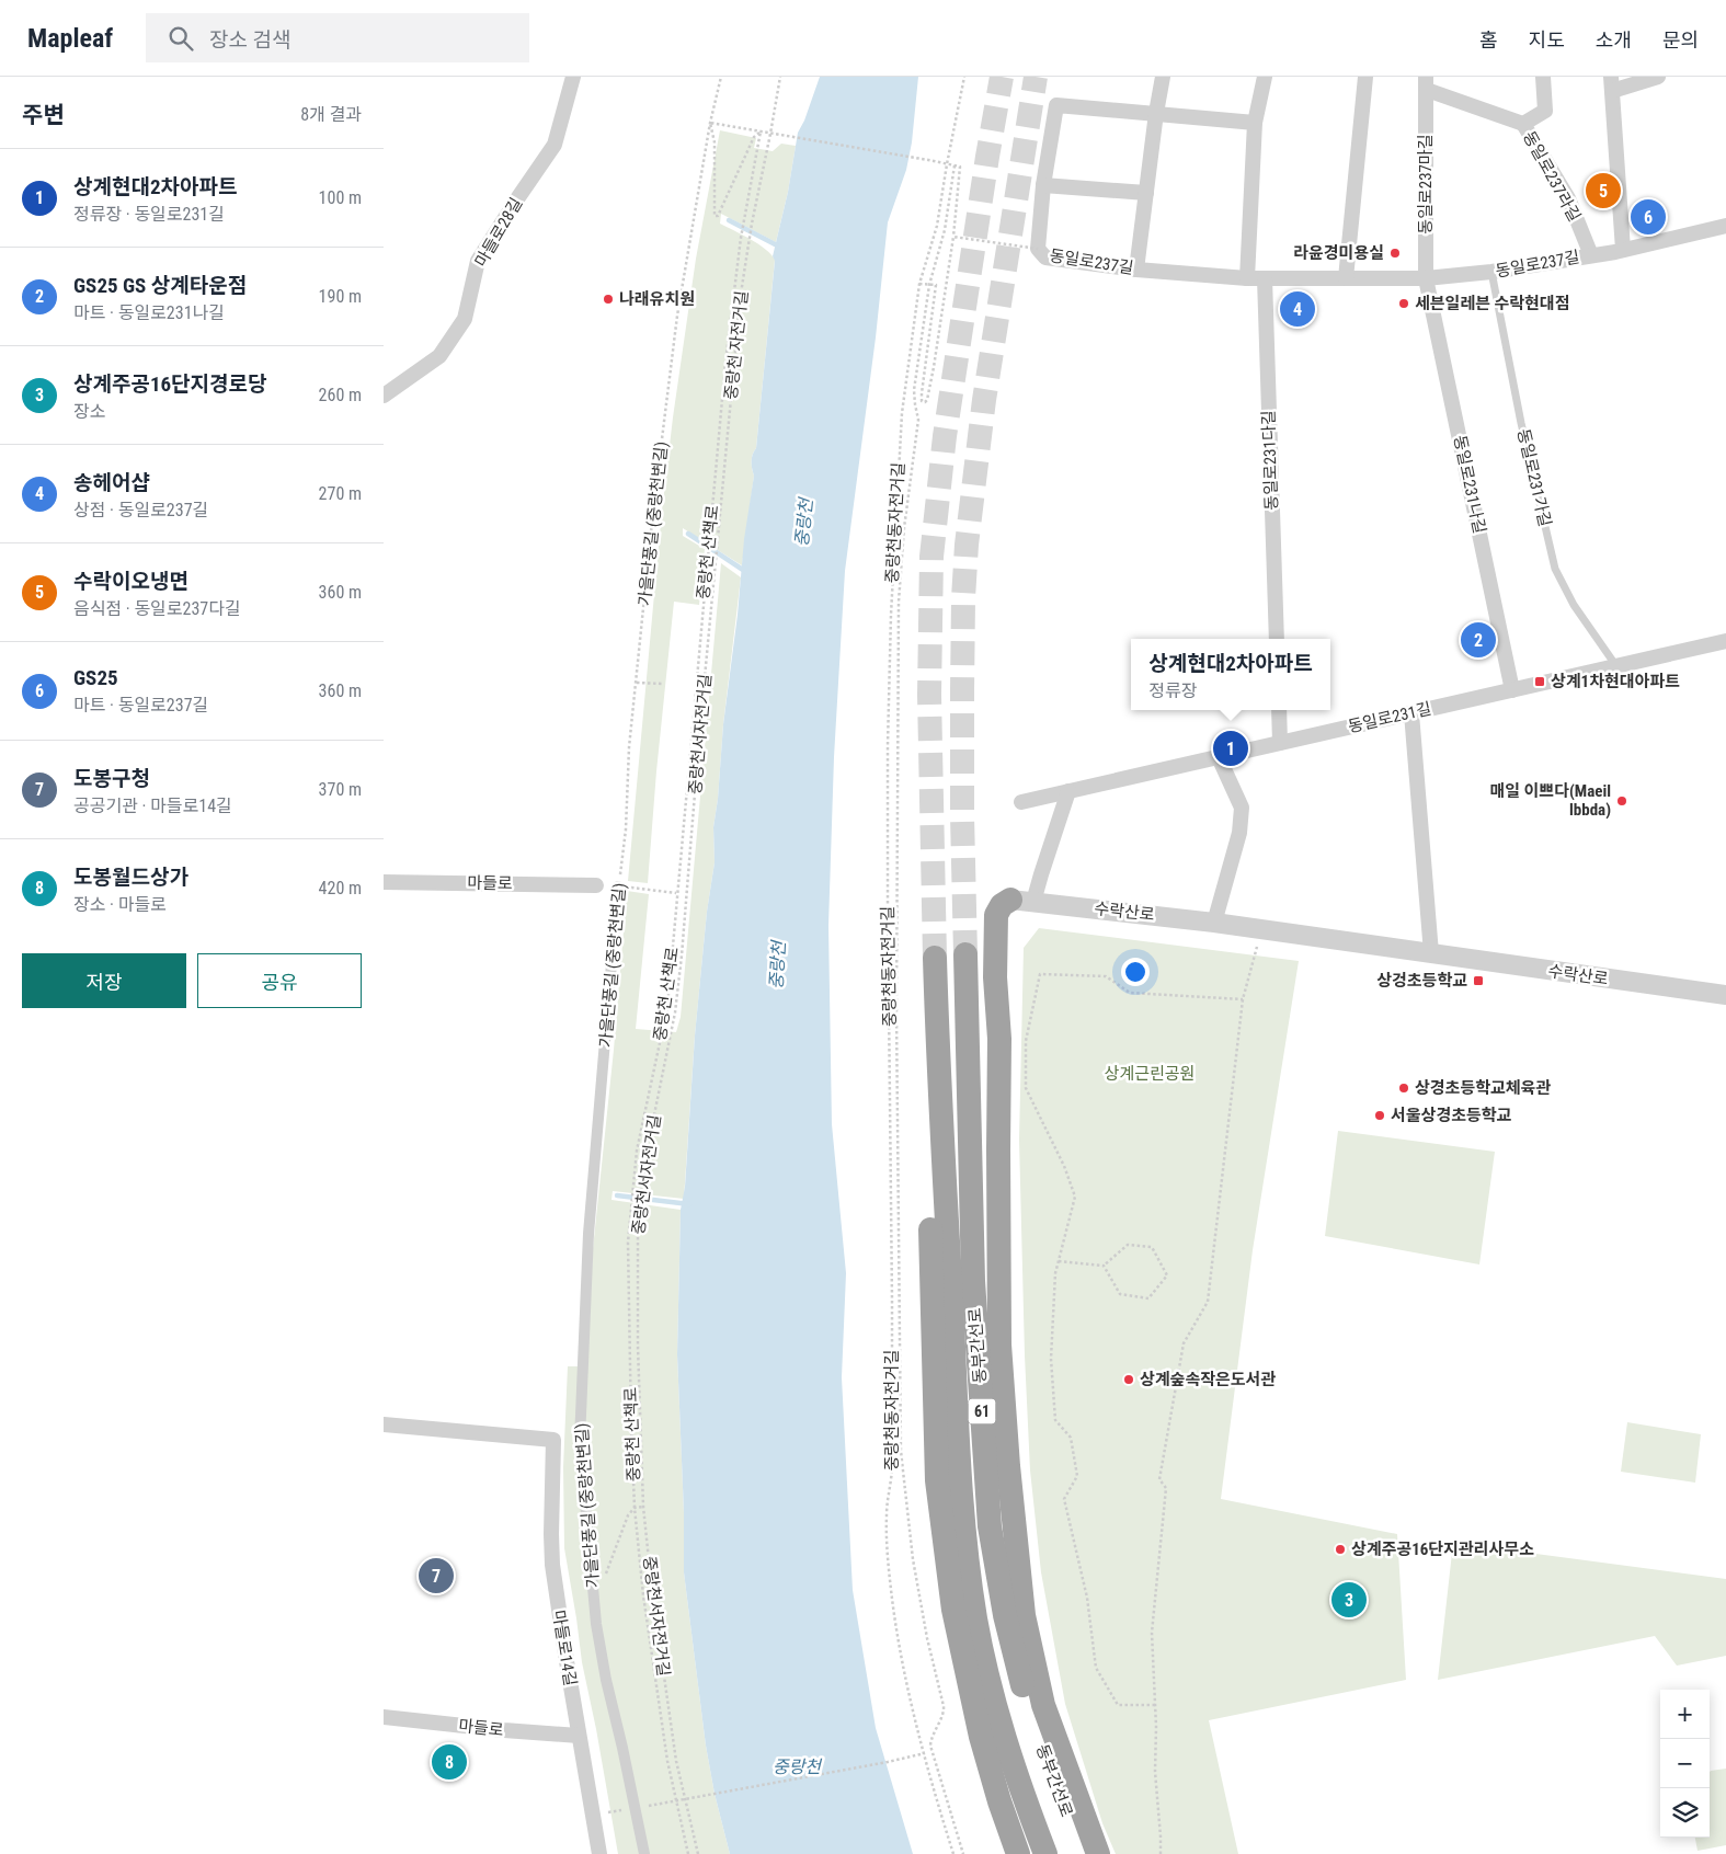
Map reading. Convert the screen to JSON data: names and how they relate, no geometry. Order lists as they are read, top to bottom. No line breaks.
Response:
{"streets":{"highway":["동부간선로","61"],"street":["동일로237라길","동일로237마길","마들로28길","동일로237길","동일로231다길","동일로231나길","가을단풍길 (중랑천변길)","동일로231길","마들로","수락산로","마들로14길"],"lane":["동일로231가길"],"path":["중랑천 자전거길","중랑천동자전거길","중랑천 산책로","중랑천서자전거길"]},"crossings":[["동일로237라길","동일로237마길"],["동일로237라길","동일로237길"],["동일로237마길","동일로237길"],["동일로237마길","동일로231나길"],["동일로237길","동일로231다길"],["동일로237길","동일로231가길"],["동일로237길","동일로231나길"],["중랑천 자전거길","중랑천서자전거길"],["동일로231가길","동일로231길"],["동일로231나길","동일로231길"],["마들로","마들로14길"]],"water":["중랑천"],"parks":["상계근린공원"],"places":{"other":["라윤경미용실","나래유치원","세븐일레븐 수락현대점","매일 이쁘다(Maeil lbbda)","상경초등학교체육관","서울상경초등학교","상계숲속작은도서관","상계주공16단지관리사무소"],"transit":["상계1차현대아파트","상겅초등학교"]},"page":{"header":"Mapleaf","search":"장소 검색","nav":["홈","지도","소개","문의"],"heading":["주변","8개 결과"],"list":[{"mark":"1","name":"상계현대2차아파트","note":"정류장 · 동일로231길","value":"100 m"},{"mark":"2","name":"GS25 GS 상계타운점","note":"마트 · 동일로231나길","value":"190 m"},{"mark":"3","name":"상계주공16단지경로당","note":"장소","value":"260 m"},{"mark":"4","name":"송헤어샵","note":"상점 · 동일로237길","value":"270 m"},{"mark":"5","name":"수락이오냉면","note":"음식점 · 동일로237다길","value":"360 m"},{"mark":"6","name":"GS25","note":"마트 · 동일로237길","value":"360 m"},{"mark":"7","name":"도봉구청","note":"공공기관 · 마들로14길","value":"370 m"},{"mark":"8","name":"도봉월드상가","note":"장소 · 마들로","value":"420 m"}],"pins":["5","6","4","2","1","7","3","8"],"popup":["상계현대2차아파트","정류장"],"buttons":["저장","공유"],"map_buttons":["+","−"]}}
